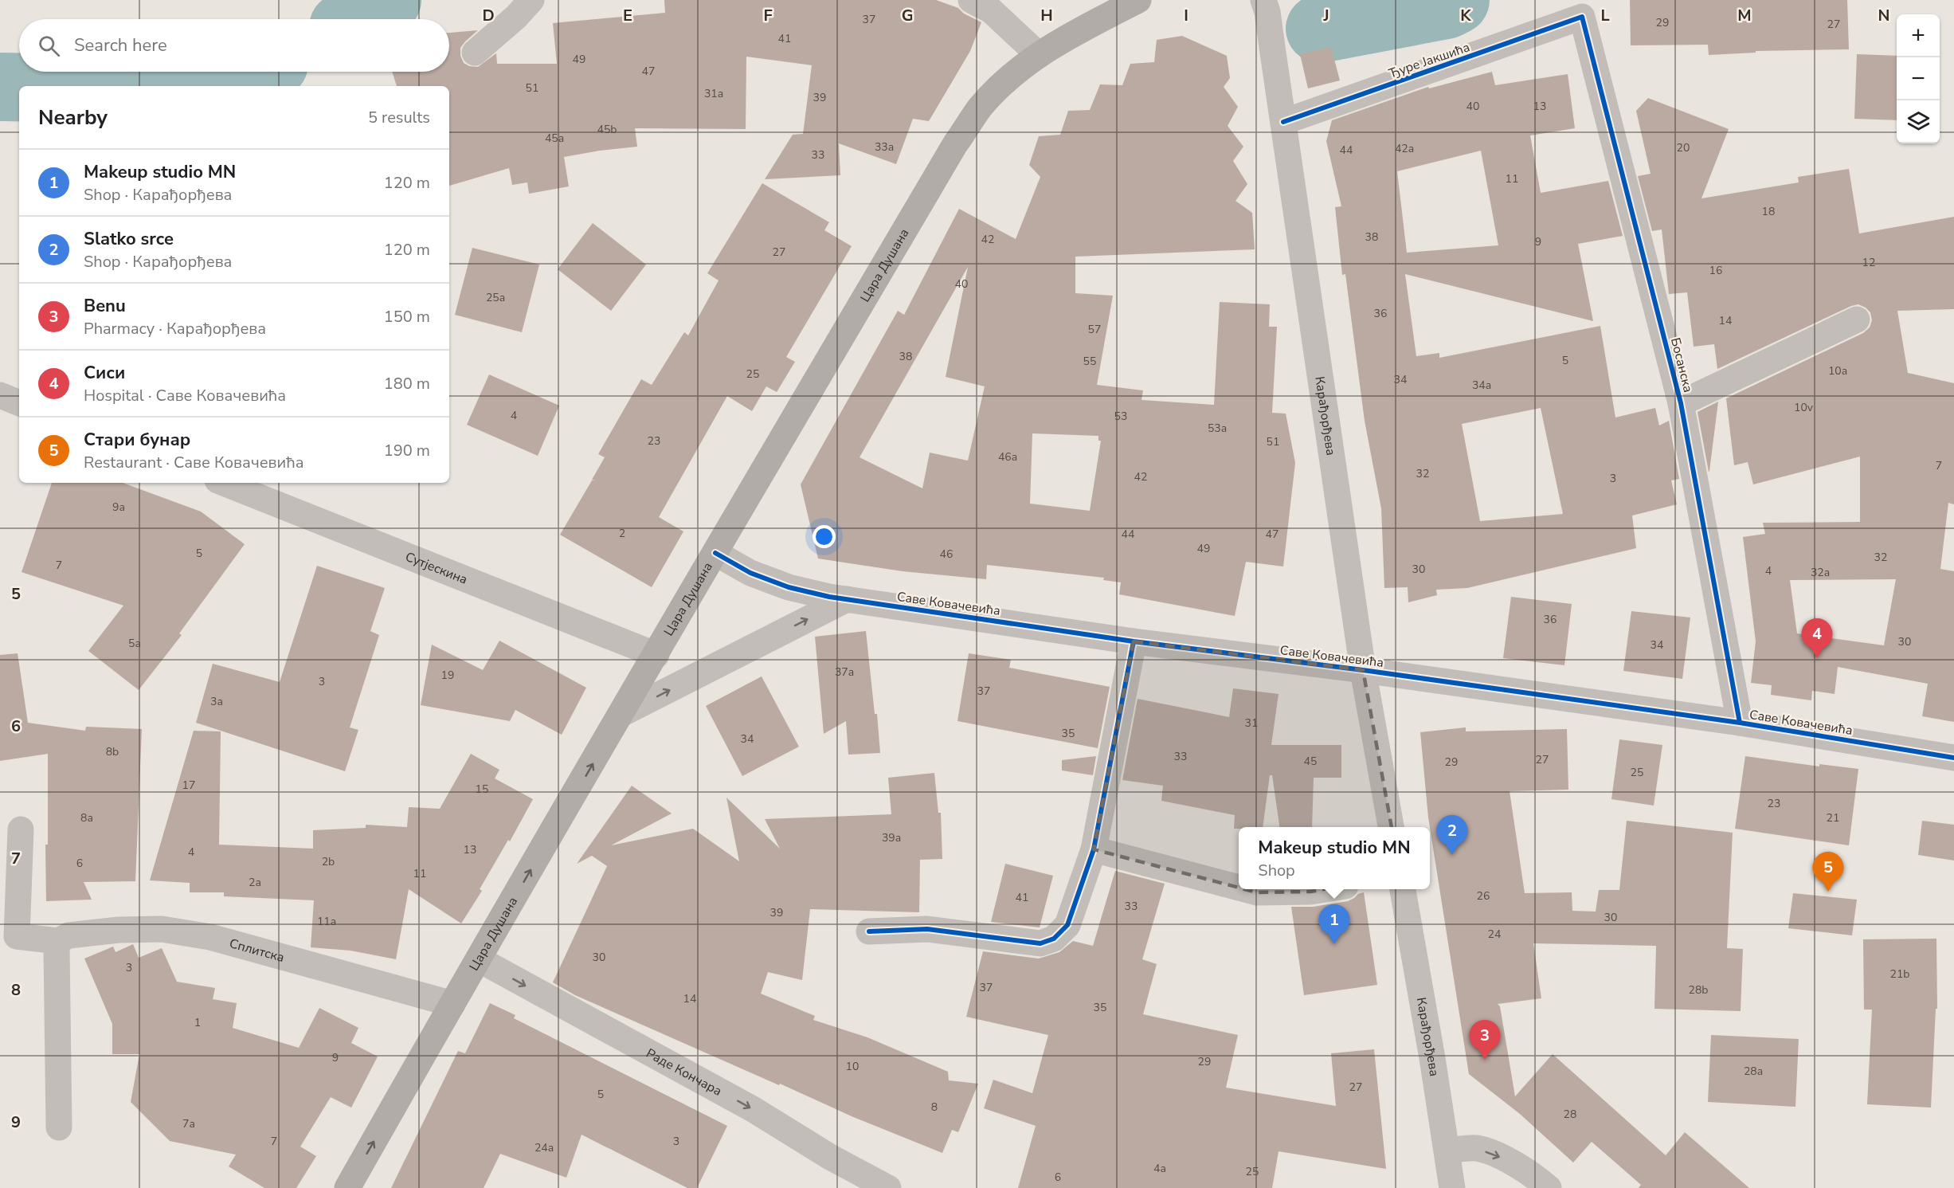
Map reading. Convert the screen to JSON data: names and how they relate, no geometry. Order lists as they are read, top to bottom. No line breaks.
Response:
{"streets":{"main road":["Цара Душана"],"street":["Ђуре Јакшића","Босанска","Карађорђева","Сутјескина","Саве Ковачевића","Сплитска","Раде Кончара"]},"crossings":[["Ђуре Јакшића","Босанска"],["Ђуре Јакшића","Карађорђева"],["Цара Душана","Сутјескина"],["Цара Душана","Саве Ковачевића"],["Цара Душана","Сплитска"],["Цара Душана","Раде Кончара"],["Босанска","Саве Ковачевића"],["Карађорђева","Саве Ковачевића"]],"one_way":["Раде Кончара"],"house_numbers":["37","29","27","41","49","47","51","31a","39","40","13","45b","45a","33a","20","42a","44","33","11","18","38","42","9","27","12","16","40","25a","36","14","57","38","5","55","10a","25","34","34a","10v","4","53","53a","23","51","46a","7","32","42","3","9a","2","44","47","49","5","46","32","7","30","4","32a","36","30","5a","34","37a","19","3","37","3a","31","35","34","8b","33","27","45","29","25","17","15","23","8a","21","39a","13","4","2b","6","11","2a","26","41","33","39","30","11a","24","30","3","21b","37","28b","14","35","1","9","29","10","28a","27","5","8","28","7a","7","3","24a","4a","25","6"],"page":{"map_buttons":["+","−"],"search":"Search here","heading":["Nearby","5 results"],"list":[{"mark":"1","name":"Makeup studio MN","note":"Shop · Карађорђева","value":"120 m"},{"mark":"2","name":"Slatko srce","note":"Shop · Карађорђева","value":"120 m"},{"mark":"3","name":"Benu","note":"Pharmacy · Карађорђева","value":"150 m"},{"mark":"4","name":"Сиси","note":"Hospital · Саве Ковачевића","value":"180 m"},{"mark":"5","name":"Стари бунар","note":"Restaurant · Саве Ковачевића","value":"190 m"}],"pins":["4","2","5","1","3"],"popup":["Makeup studio MN","Shop"]},"grid":{"columns":["D","E","F","G","H","I","J","K","L","M","N"],"rows":["5","6","7","8","9"]}}
